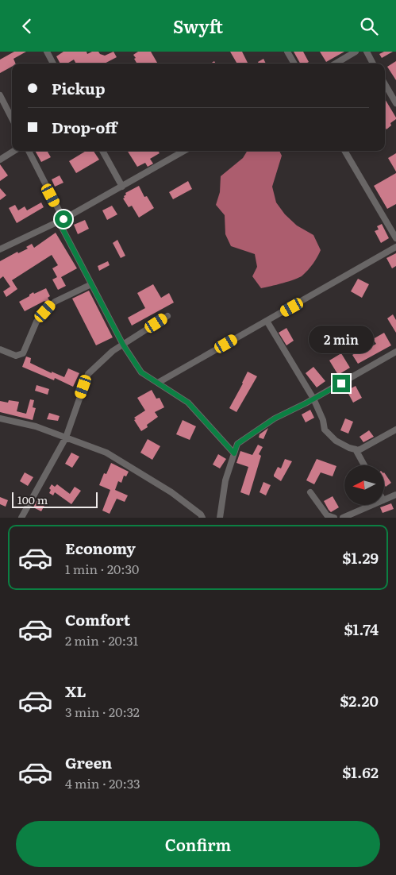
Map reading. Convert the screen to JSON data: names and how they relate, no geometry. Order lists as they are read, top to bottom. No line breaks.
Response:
{"scale_bar":"100 m","north":"left","page":{"header":"Swyft","banner":["Pickup","Drop-off"],"bubble":"2 min","scale":"100 m","list":[{"name":"Economy","note":"1 min · 20:30","value":"$1.29"},{"name":"Comfort","note":"2 min · 20:31","value":"$1.74"},{"name":"XL","note":"3 min · 20:32","value":"$2.20"},{"name":"Green","note":"4 min · 20:33","value":"$1.62"}],"buttons":"Confirm"}}
